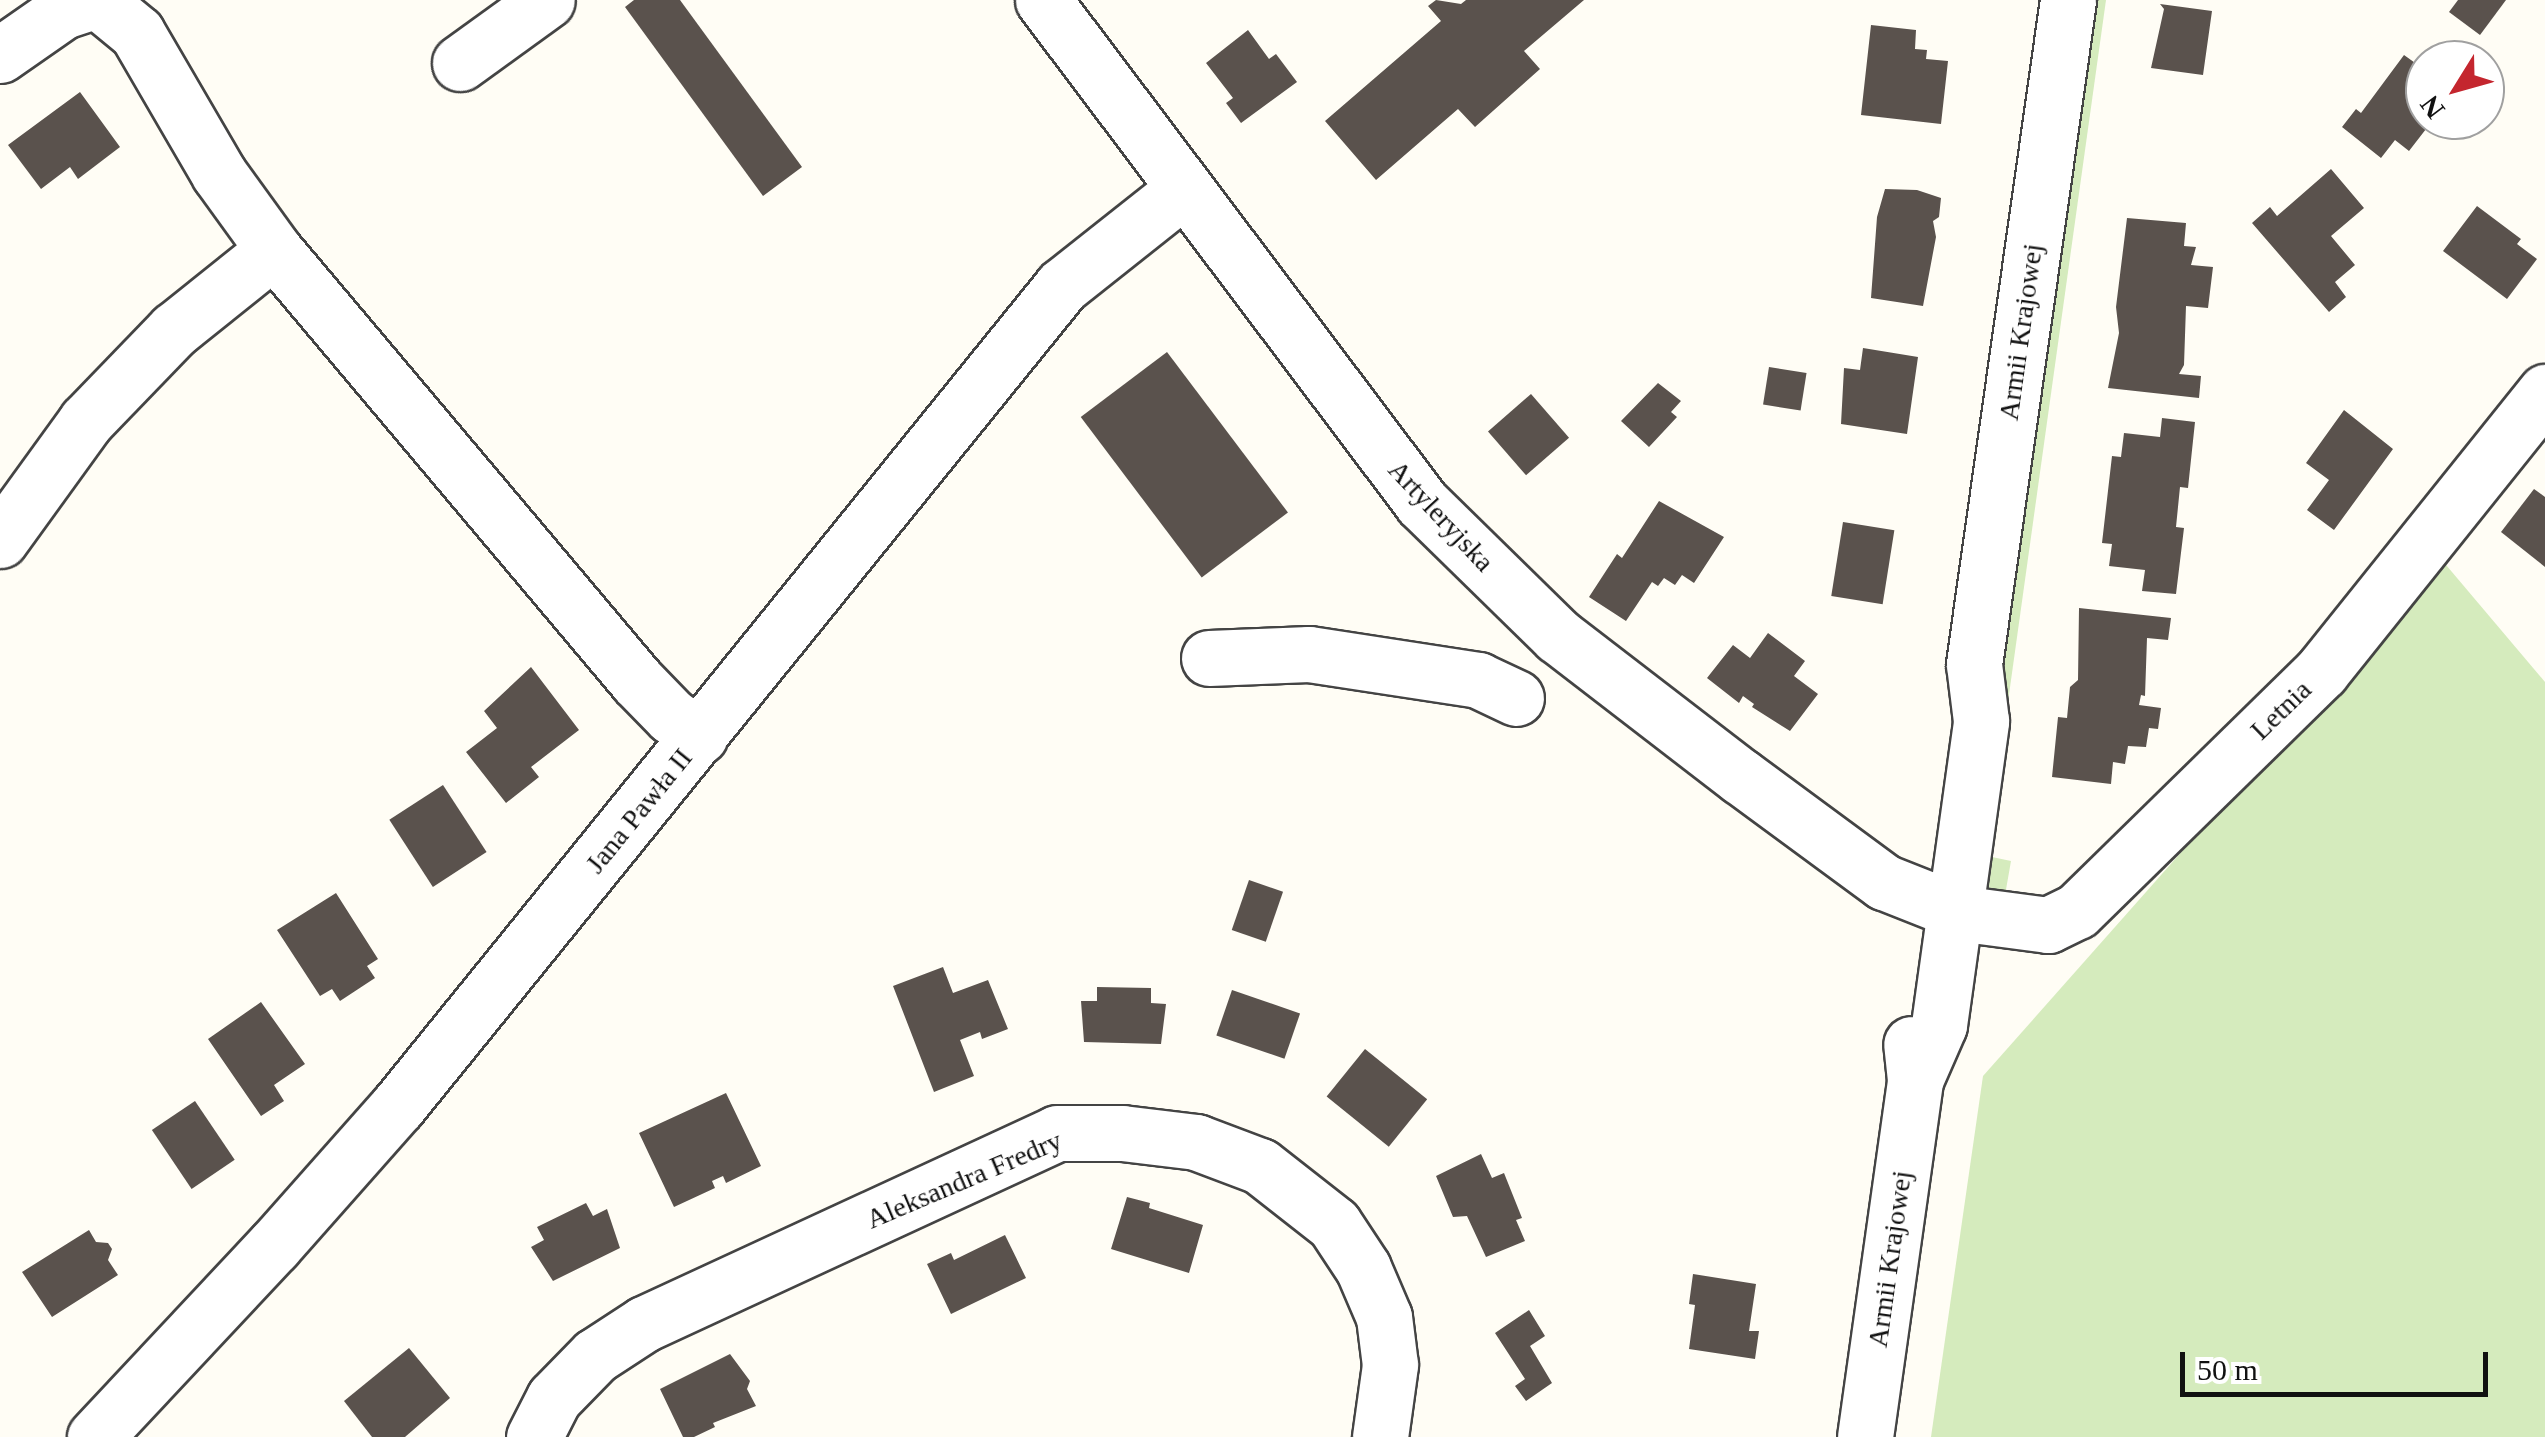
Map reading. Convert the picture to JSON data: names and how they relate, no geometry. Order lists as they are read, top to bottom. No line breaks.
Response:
{"streets":{"street":["Armii Krajowej","Artyleryjska","Letnia","Jana Pawła II","Aleksandra Fredry"]},"crossings":[["Armii Krajowej","Artyleryjska"],["Armii Krajowej","Letnia"],["Artyleryjska","Letnia"],["Artyleryjska","Jana Pawła II"]],"scale_bar":"50 m","north":"bottom left"}
